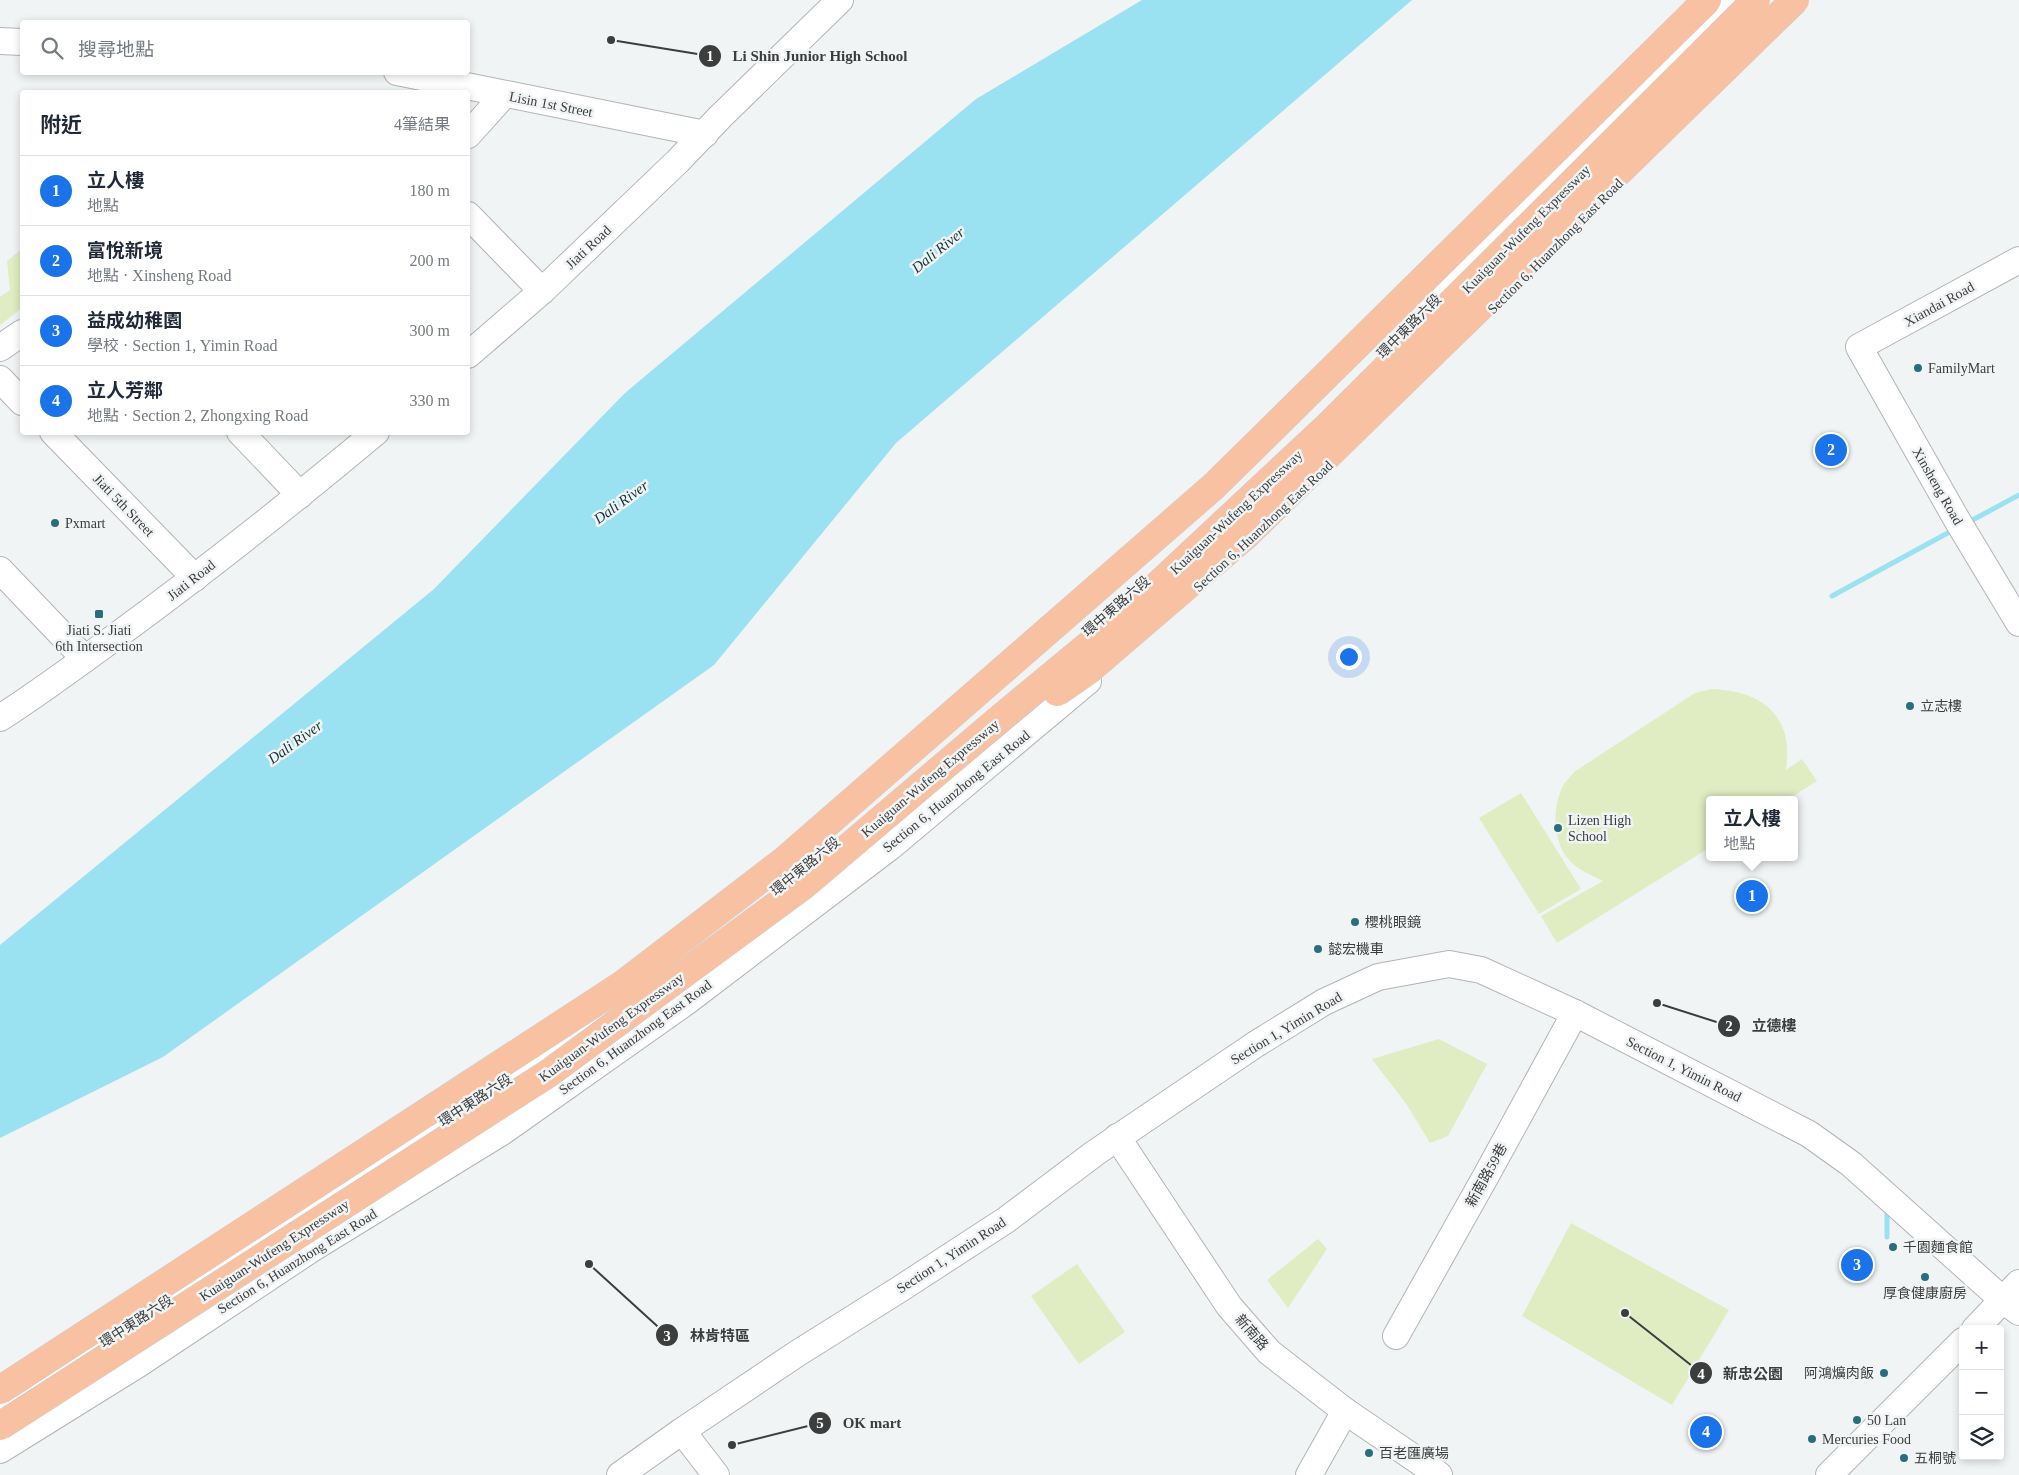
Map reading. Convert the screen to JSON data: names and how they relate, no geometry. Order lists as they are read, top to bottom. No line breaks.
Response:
{"streets":{"highway":["Kuaiguan-Wufeng Expressway"],"street":["Lisin 1st Street","Section 6, Huanzhong East Road","Jiati Road","Xiandai Road","環中東路六段","Xinsheng Road","Jiati 5th Street","Section 1, Yimin Road","新南路59巷","新南路"]},"crossings":[["Lisin 1st Street","Jiati Road"],["Jiati Road","Jiati 5th Street"],["Xiandai Road","Xinsheng Road"],["Section 1, Yimin Road","新南路59巷"],["Section 1, Yimin Road","新南路"]],"water":["Dali River"],"places":{"other":["Li Shin Junior High School","FamilyMart","Pxmart","立志樓","Lizen High School","櫻桃眼鏡","懿宏機車","立德樓","千園麵食館","林肯特區","厚食健康廚房","新忠公園","阿鴻爌肉飯","50 Lan","Mercuries Food","OK mart","百老匯廣場","五桐號"],"transit":["Jiati S. Jiati 6th Intersection"]},"page":{"search":"搜尋地點","heading":["附近","4筆結果"],"list":[{"mark":"1","name":"立人樓","note":"地點","value":"180 m"},{"mark":"2","name":"富悅新境","note":"地點 · Xinsheng Road","value":"200 m"},{"mark":"3","name":"益成幼稚園","note":"學校 · Section 1, Yimin Road","value":"300 m"},{"mark":"4","name":"立人芳鄰","note":"地點 · Section 2, Zhongxing Road","value":"330 m"}],"pins":["2","1","3","4"],"popup":["立人樓","地點"],"map_buttons":["+","−"]}}
